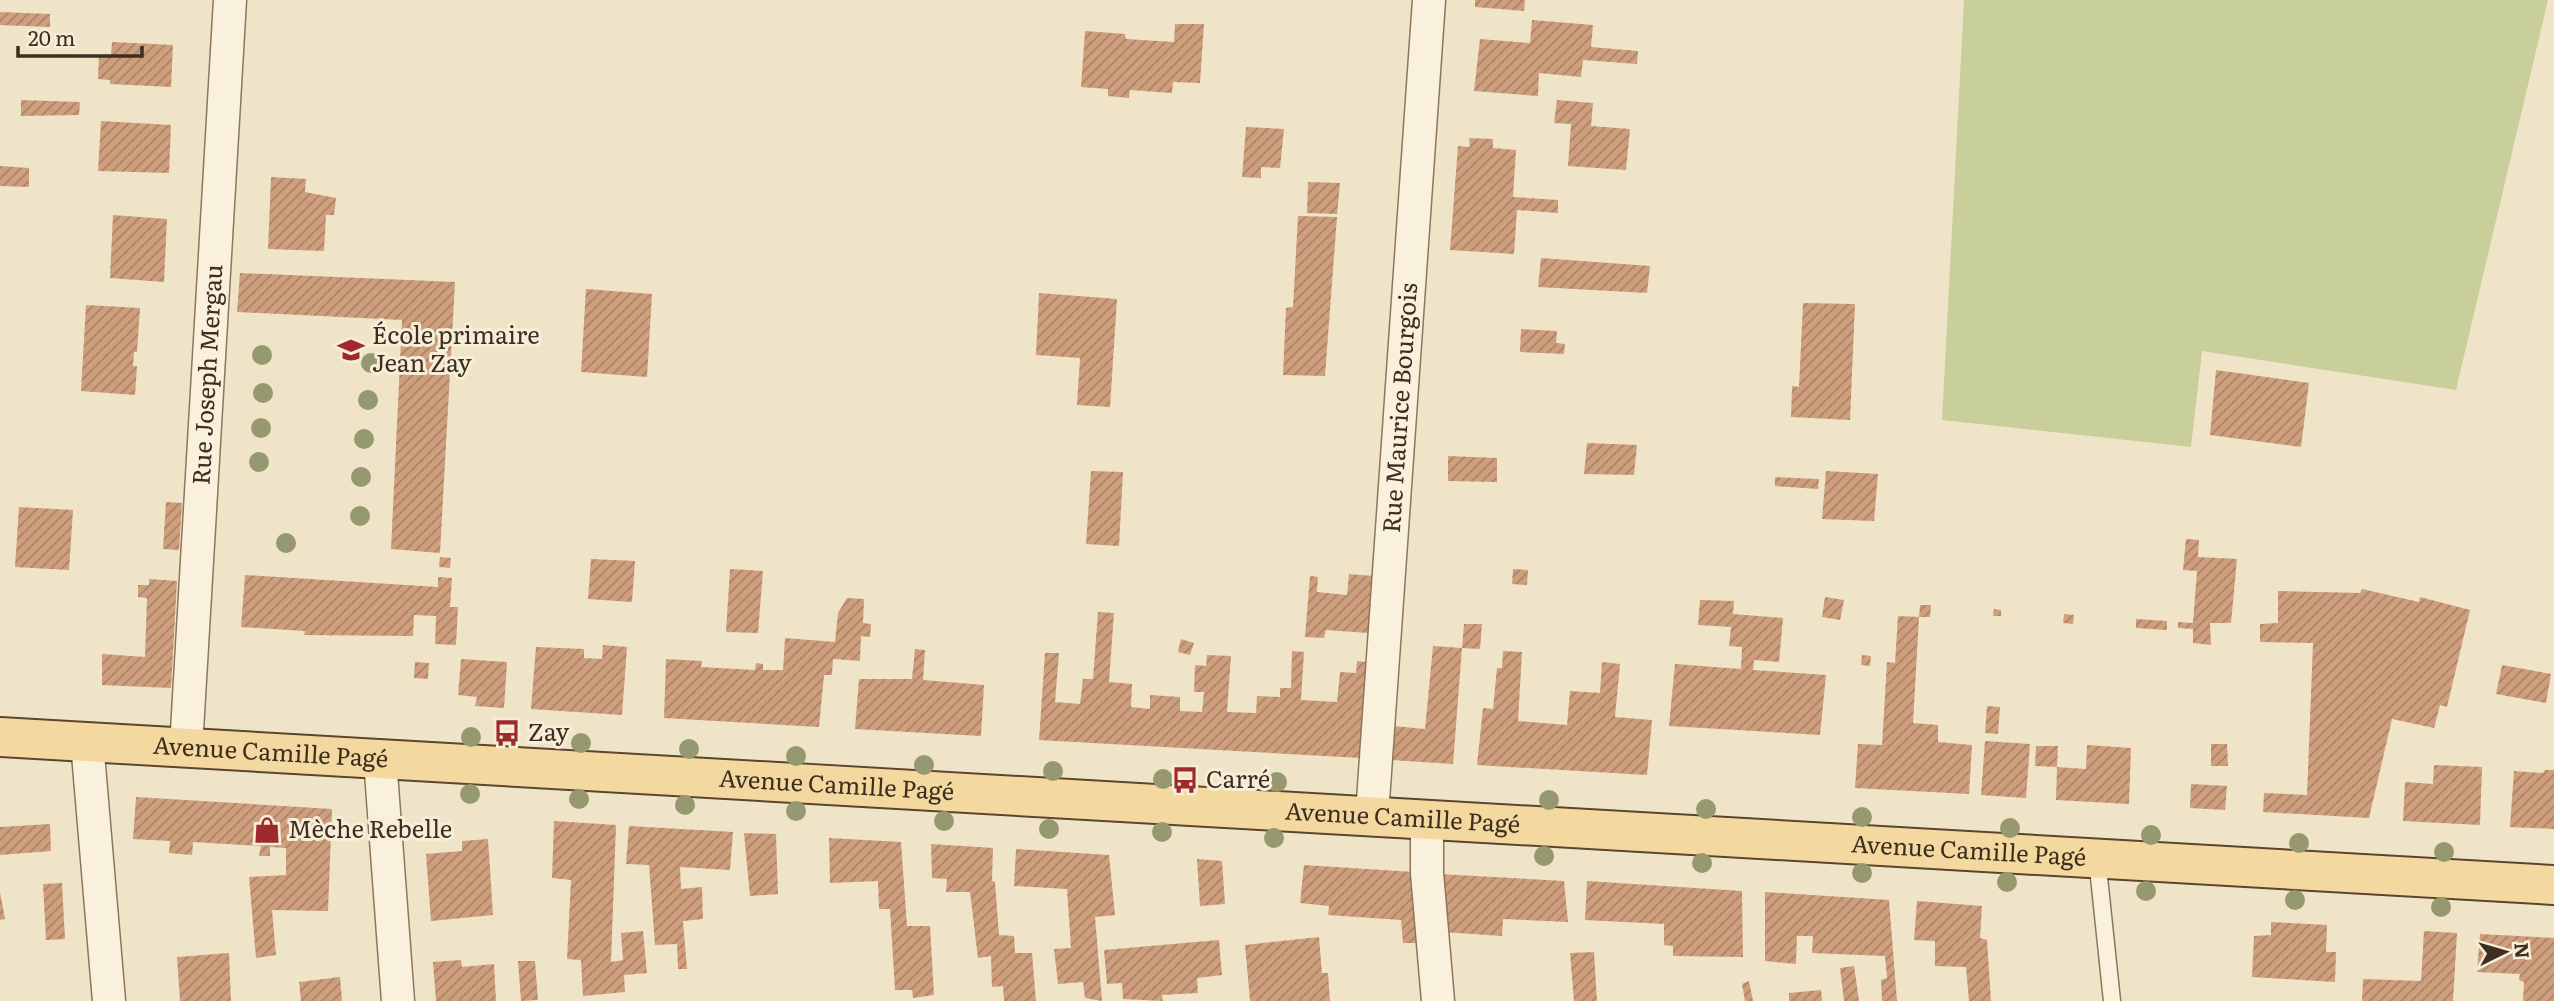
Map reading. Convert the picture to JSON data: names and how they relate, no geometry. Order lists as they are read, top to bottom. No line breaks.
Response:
{"streets":{"main road":["Avenue Camille Pagé"],"street":["Rue Joseph Mergau","Rue Maurice Bourgois"]},"crossings":[["Rue Joseph Mergau","Avenue Camille Pagé"],["Rue Maurice Bourgois","Avenue Camille Pagé"]],"places":{"school or university":["École primaire Jean Zay"],"bus stop":["Zay","Carré"],"shop":["Mèche Rebelle"]},"scale_bar":"20 m","north":"right"}
